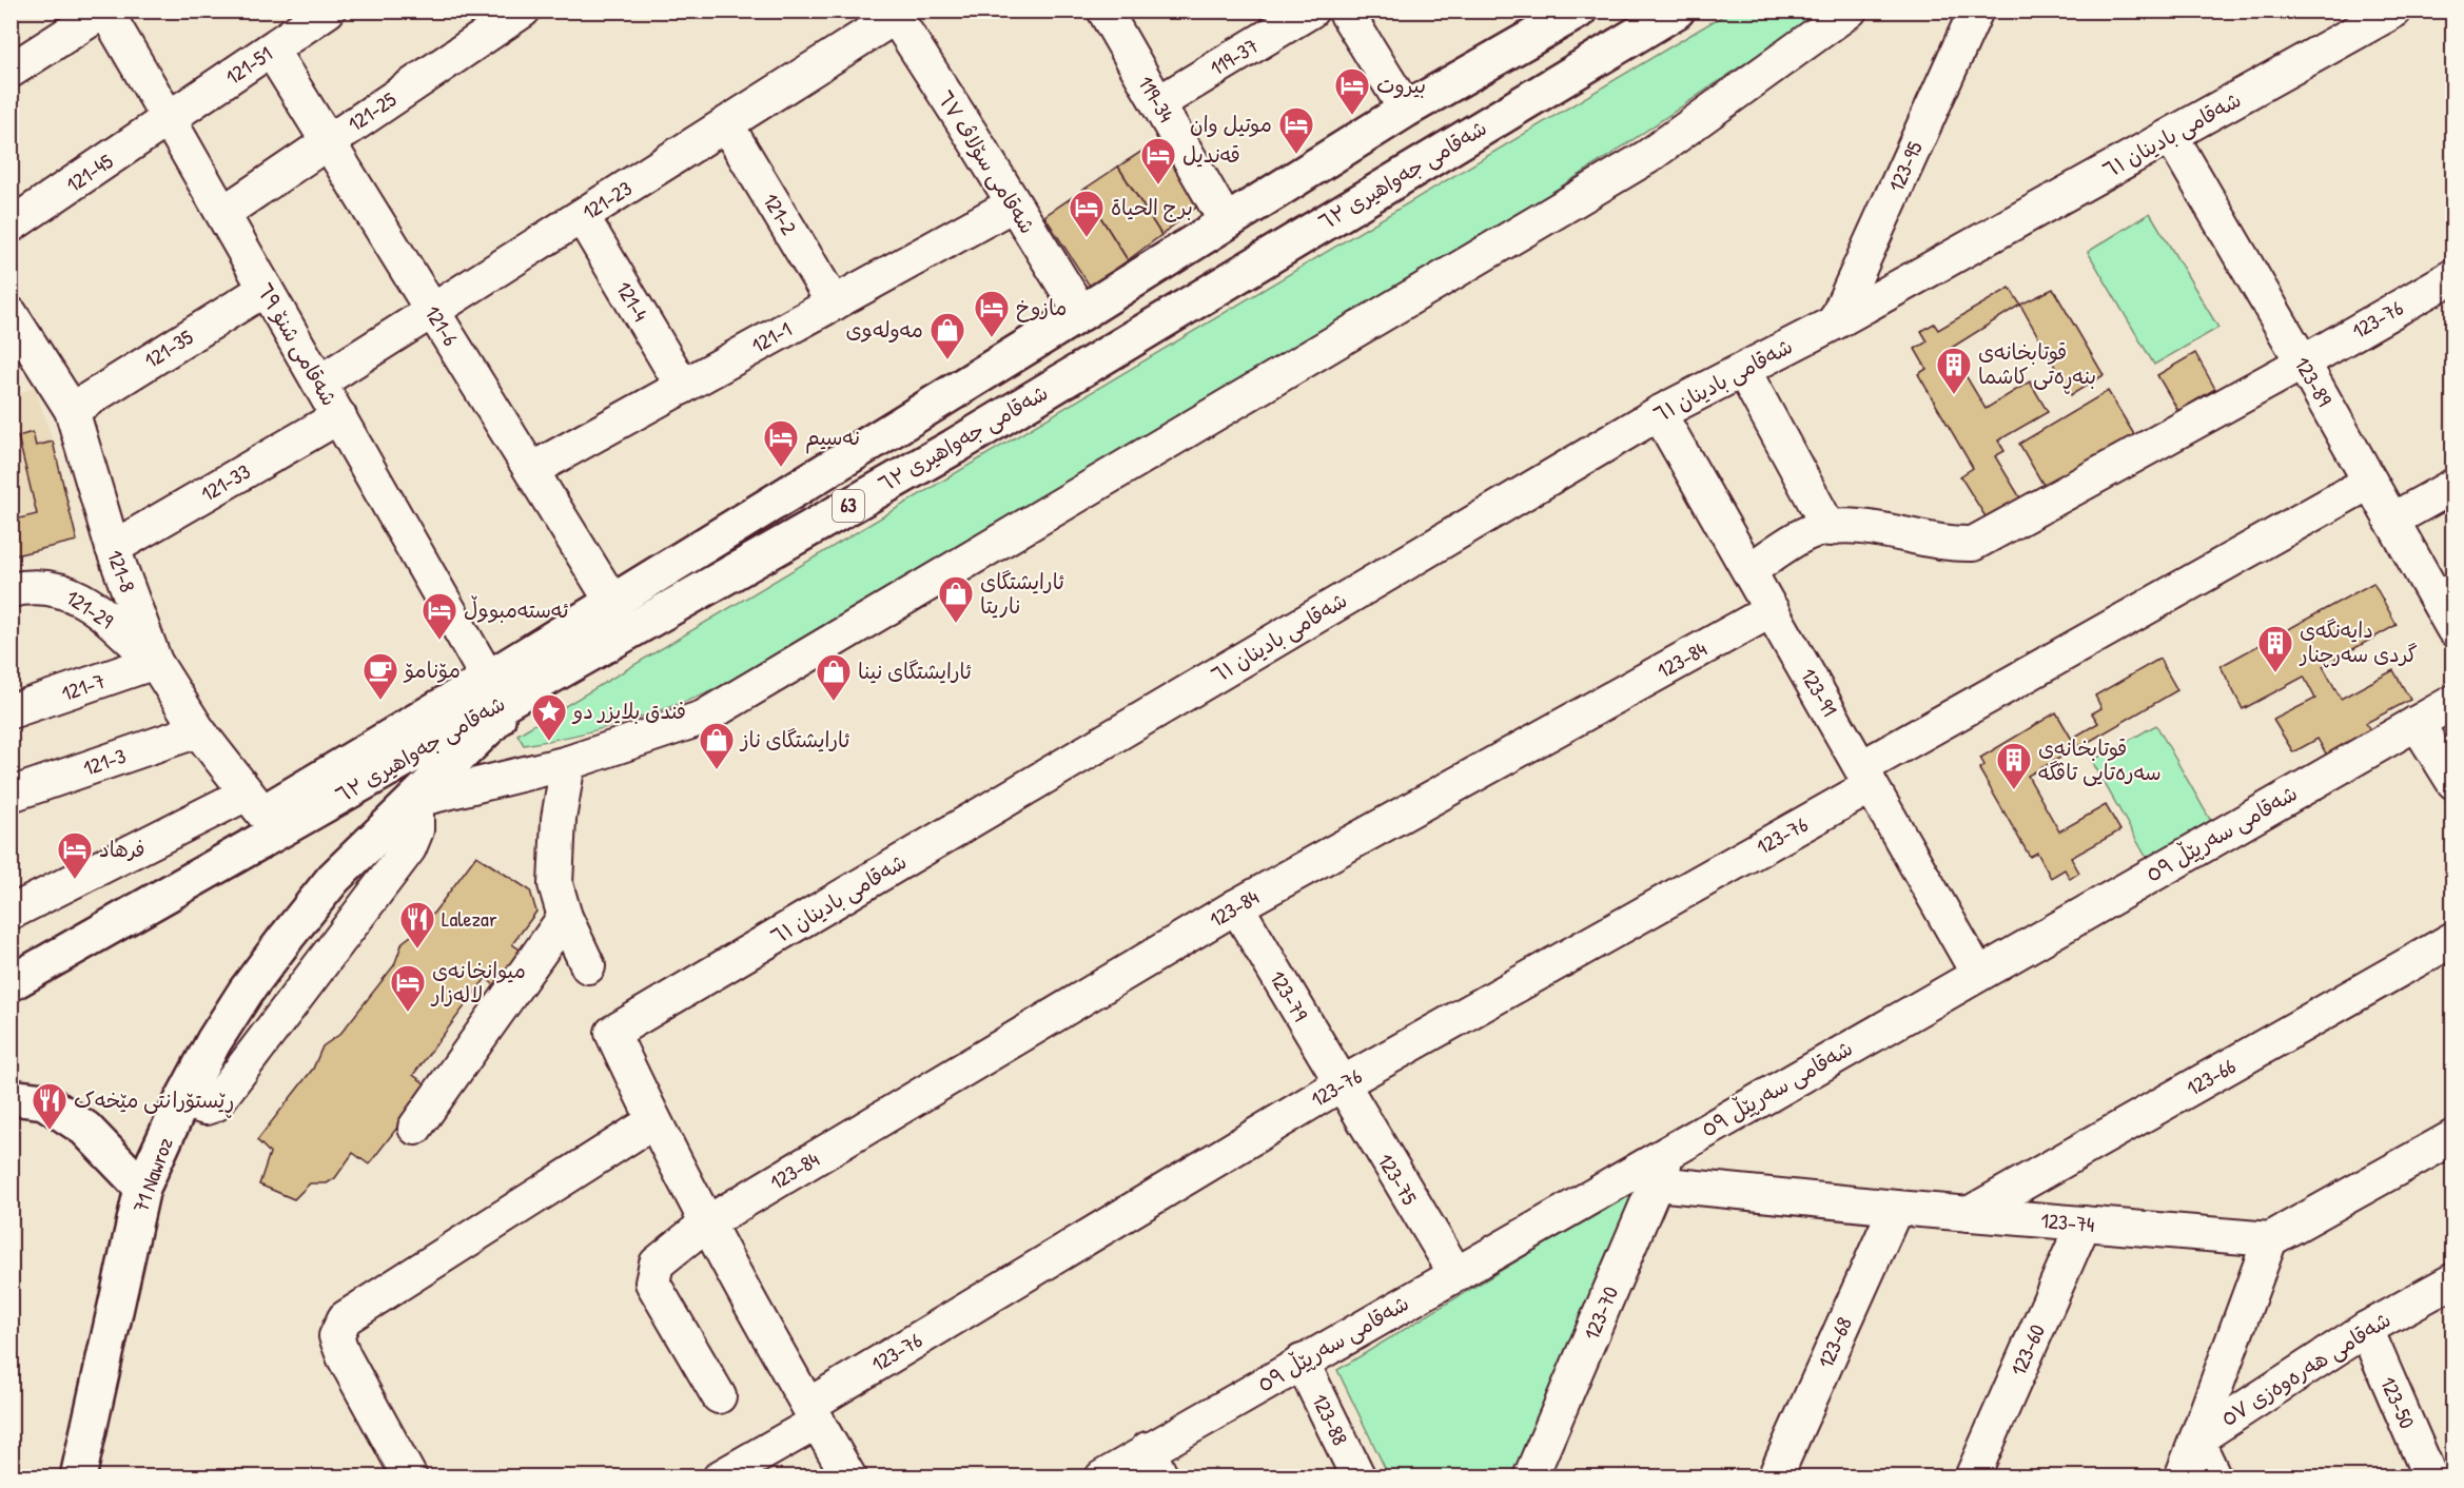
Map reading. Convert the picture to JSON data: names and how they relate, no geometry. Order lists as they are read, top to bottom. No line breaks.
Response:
{"streets":{"main road":["شەقامی جەواهیری ٦٣","63","71 Nawroz"],"street":["119-37","121-51","119-34","121-25","شەقامی بادینان ٦١","شەقامی سۆلاڤ ٦٧","123-95","121-45","121-23","121-2","121-4","123-76","121-6","121-1","شەقامی شنۆ ٦٩","121-35","123-89","121-33","121-8","121-29","123-84","121-7","123-91","121-3","شەقامی سەرپێڵ ٥٩","123-79","123-66","123-75","123-74","123-70","123-68","123-60","شەقامی هەرەوەزی ٥٧","123-50","123-88"]},"crossings":[["119-37","119-34"],["121-51","121-45"],["121-51","121-6"],["121-51","شەقامی شنۆ ٦٩"],["119-34","شەقامی جەواهیری ٦٣"],["121-25","121-6"],["121-25","شەقامی شنۆ ٦٩"],["شەقامی بادینان ٦١","123-95"],["شەقامی بادینان ٦١","123-76"],["شەقامی بادینان ٦١","123-89"],["شەقامی بادینان ٦١","123-84"],["شەقامی بادینان ٦١","123-91"],["شەقامی سۆلاڤ ٦٧","شەقامی جەواهیری ٦٣"],["شەقامی سۆلاڤ ٦٧","121-23"],["شەقامی سۆلاڤ ٦٧","121-1"],["121-45","شەقامی شنۆ ٦٩"],["شەقامی جەواهیری ٦٣","121-6"],["شەقامی جەواهیری ٦٣","شەقامی شنۆ ٦٩"],["شەقامی جەواهیری ٦٣","121-8"],["شەقامی جەواهیری ٦٣","71 Nawroz"],["121-23","121-2"],["121-23","121-4"],["121-23","121-6"],["121-23","شەقامی شنۆ ٦٩"],["121-2","121-1"],["121-4","121-1"],["123-76","123-89"],["123-76","123-91"],["123-76","123-79"],["123-76","123-75"],["121-6","121-1"],["شەقامی شنۆ ٦٩","121-35"],["شەقامی شنۆ ٦٩","121-33"],["121-35","121-8"],["121-33","121-8"],["121-8","121-29"],["121-8","121-7"],["121-8","121-3"],["121-29","121-7"],["123-84","123-91"],["123-84","123-79"],["123-91","شەقامی سەرپێڵ ٥٩"],["شەقامی سەرپێڵ ٥٩","123-75"],["شەقامی سەرپێڵ ٥٩","123-70"],["شەقامی سەرپێڵ ٥٩","123-88"],["123-79","123-75"],["123-66","123-74"],["123-74","123-70"],["123-74","123-68"],["123-74","123-60"],["شەقامی هەرەوەزی ٥٧","123-50"]],"places":{"hotel":["بیروت","موتيل وان","قەندیل","برج الحياة","مازوخ","نەسیم","ئەستەمبووڵ","فرهاد","میوانخانەی لالەزار"],"shop":["مەولەوی","ئارایشتگای ناریتا","ئارایشتگای نینا","ئارایشتگای ناز"],"building":["قوتابخانەی بنەڕەتی کاشما","دایەنگەی گردی سەرچنار","قوتابخانەی سەرەتایی تاڤگە"],"cafe":["مۆنامۆ"],"place":["فندق بلايزر دو"],"restaurant":["Lalezar","ڕێستۆرانتی مێخەک"]}}
